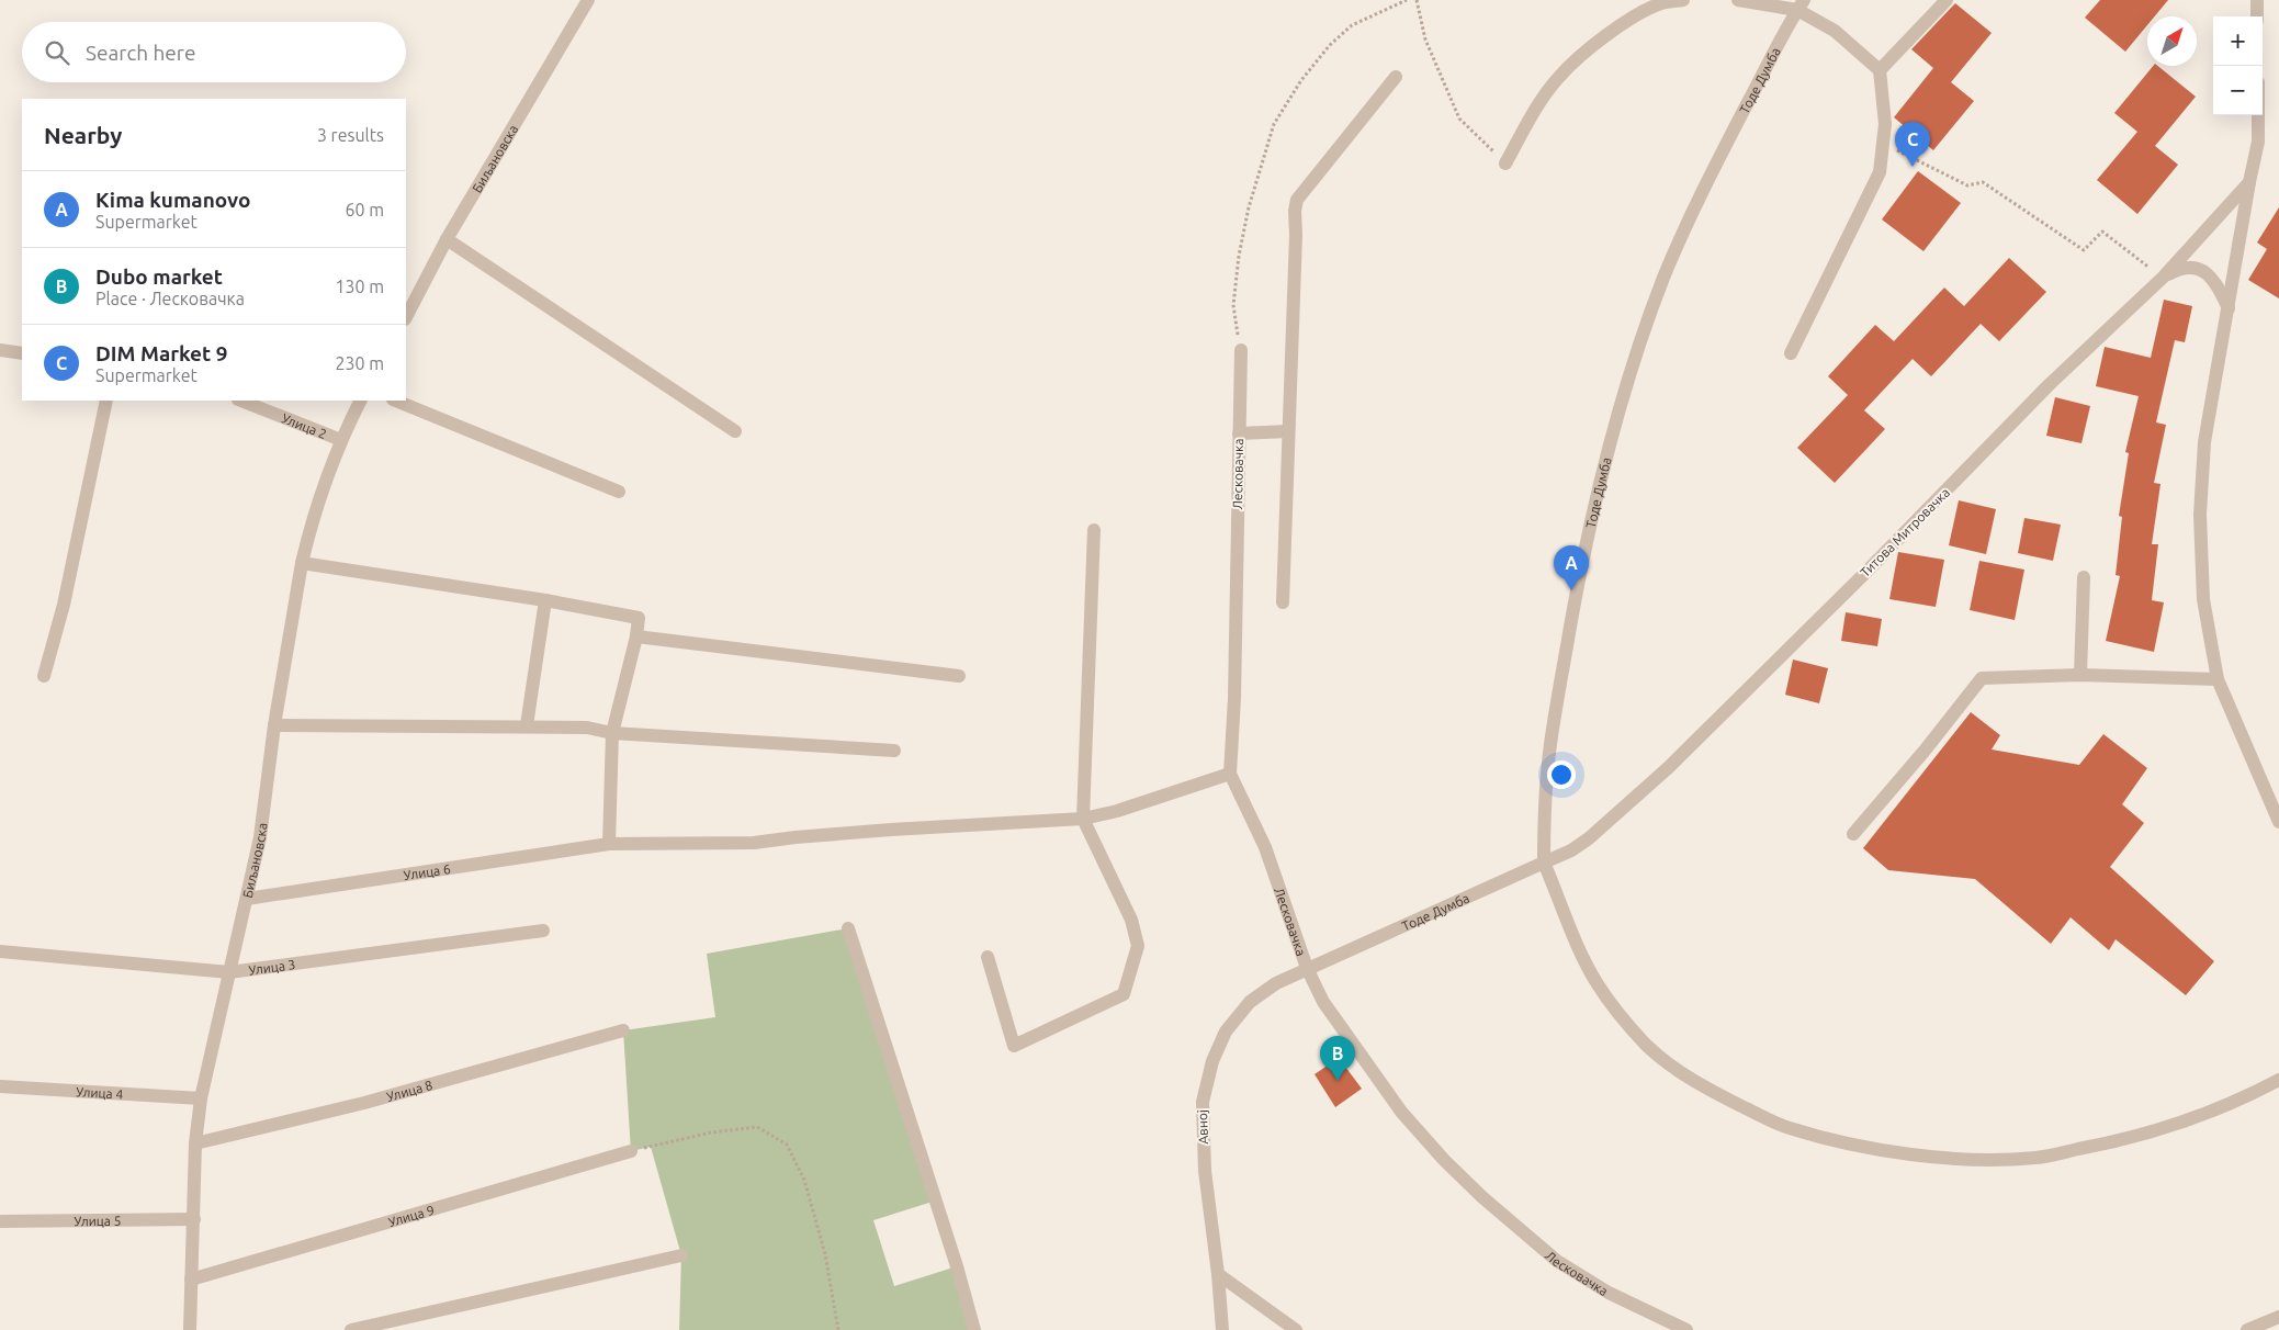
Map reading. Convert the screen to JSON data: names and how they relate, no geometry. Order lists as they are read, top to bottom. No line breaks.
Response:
{"streets":{"street":["Тоде Думба","Биљановска","Улица 2","Лесковачка","Титова Митровачка","Улица 6","Улица 3","Улица 8","Улица 4","Авној","Улица 9","Улица 5"]},"crossings":[["Тоде Думба","Лесковачка"],["Тоде Думба","Титова Митровачка"],["Тоде Думба","Авној"],["Биљановска","Улица 2"],["Биљановска","Улица 6"],["Биљановска","Улица 3"],["Биљановска","Улица 8"],["Биљановска","Улица 4"],["Биљановска","Улица 9"],["Биљановска","Улица 5"],["Лесковачка","Улица 6"],["Лесковачка","Авној"]],"north":"top right","page":{"map_buttons":["+","−"],"search":"Search here","heading":["Nearby","3 results"],"pins":["C","A","B"],"list":[{"mark":"A","name":"Kima kumanovo","note":"Supermarket","value":"60 m"},{"mark":"B","name":"Dubo market","note":"Place · Лесковачка","value":"130 m"},{"mark":"C","name":"DIM Market 9","note":"Supermarket","value":"230 m"}]}}
